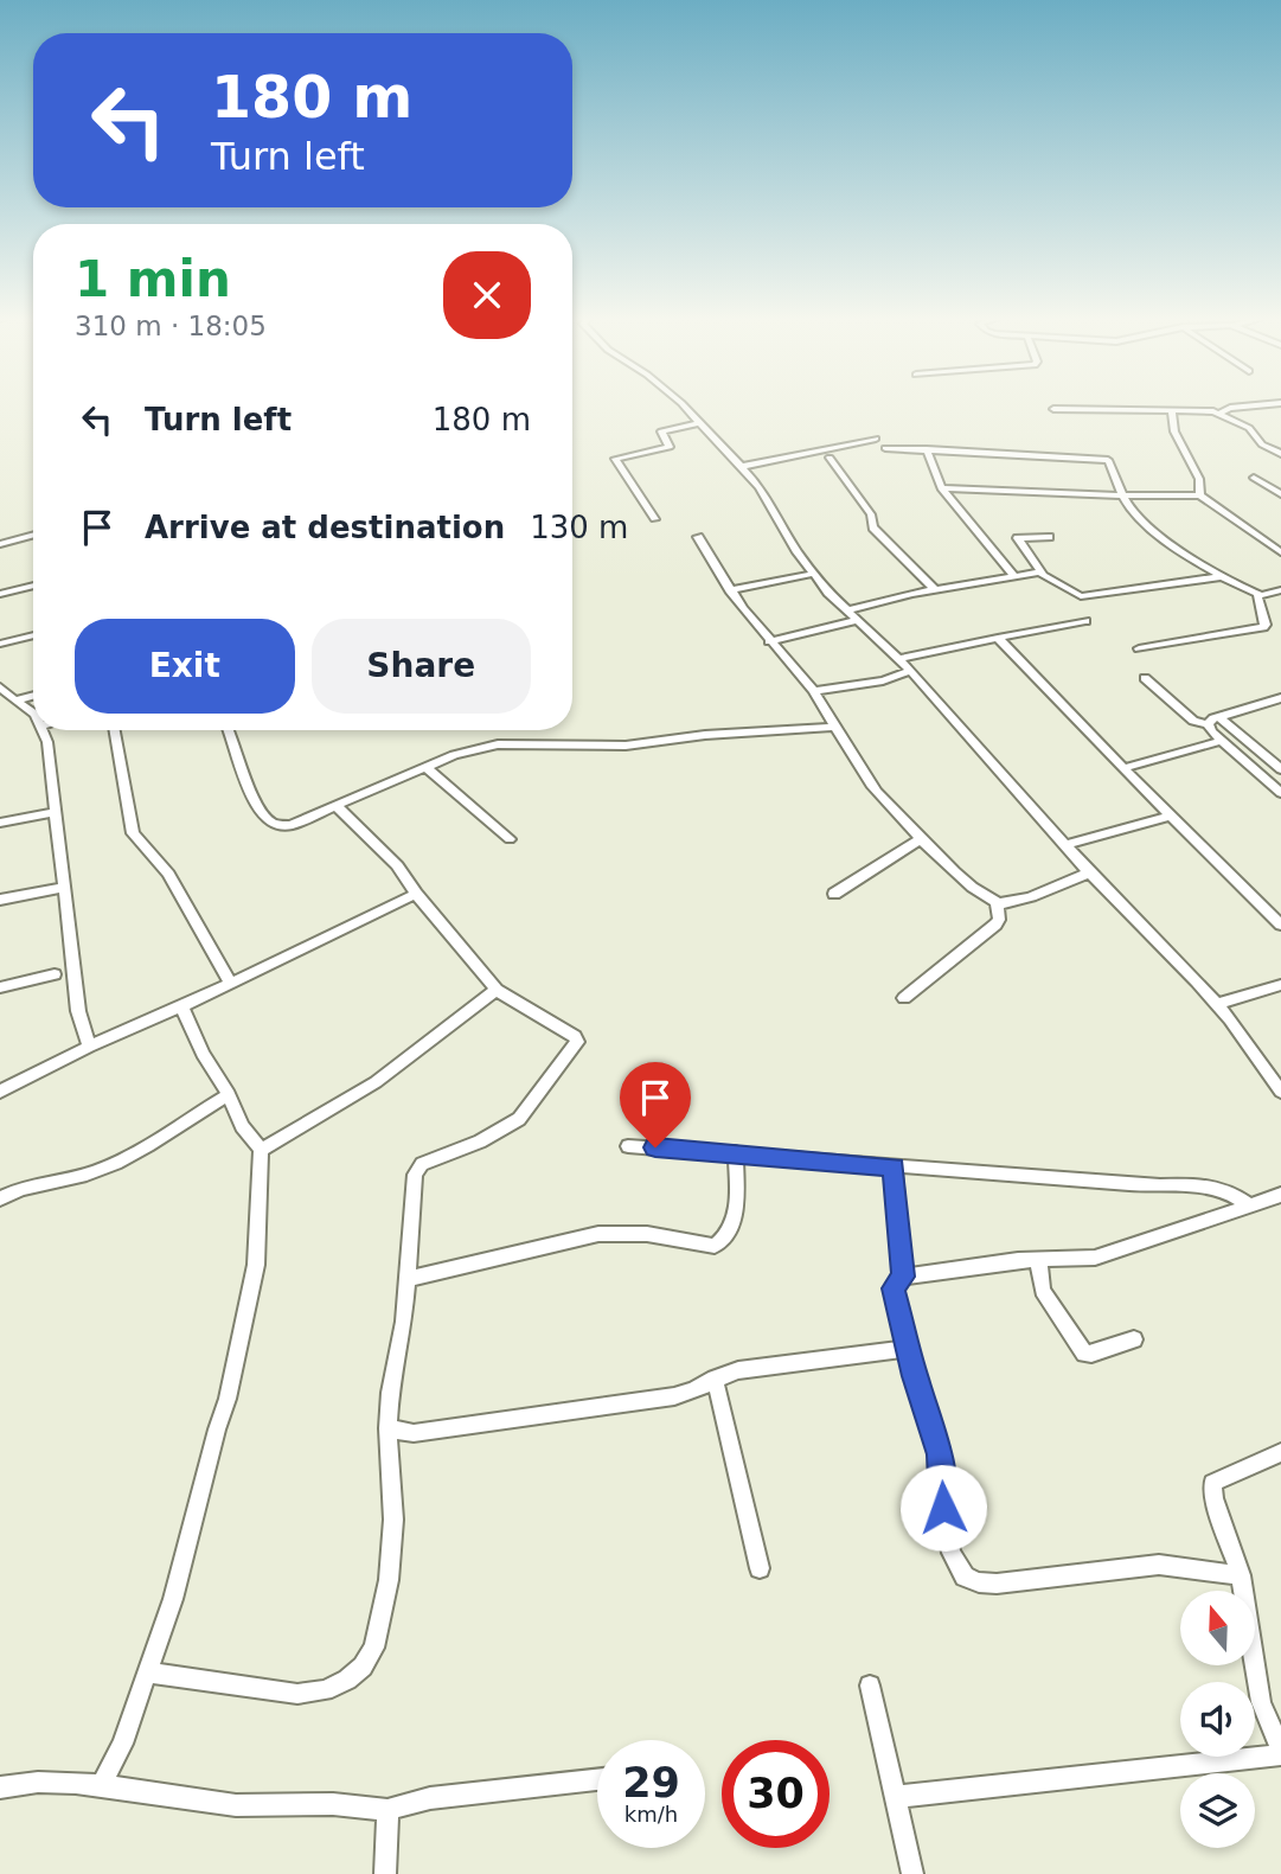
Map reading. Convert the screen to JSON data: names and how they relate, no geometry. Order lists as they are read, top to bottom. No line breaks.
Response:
{"north":"top","page":{"turn":["180 m","Turn left"],"heading":["1 min","310 m · 18:05"],"list":[{"name":"Turn left","value":"180 m"},{"name":"Arrive at destination","value":"130 m"}],"buttons":["Exit","Share"],"speed":"29 km/h","limit":"30"}}
